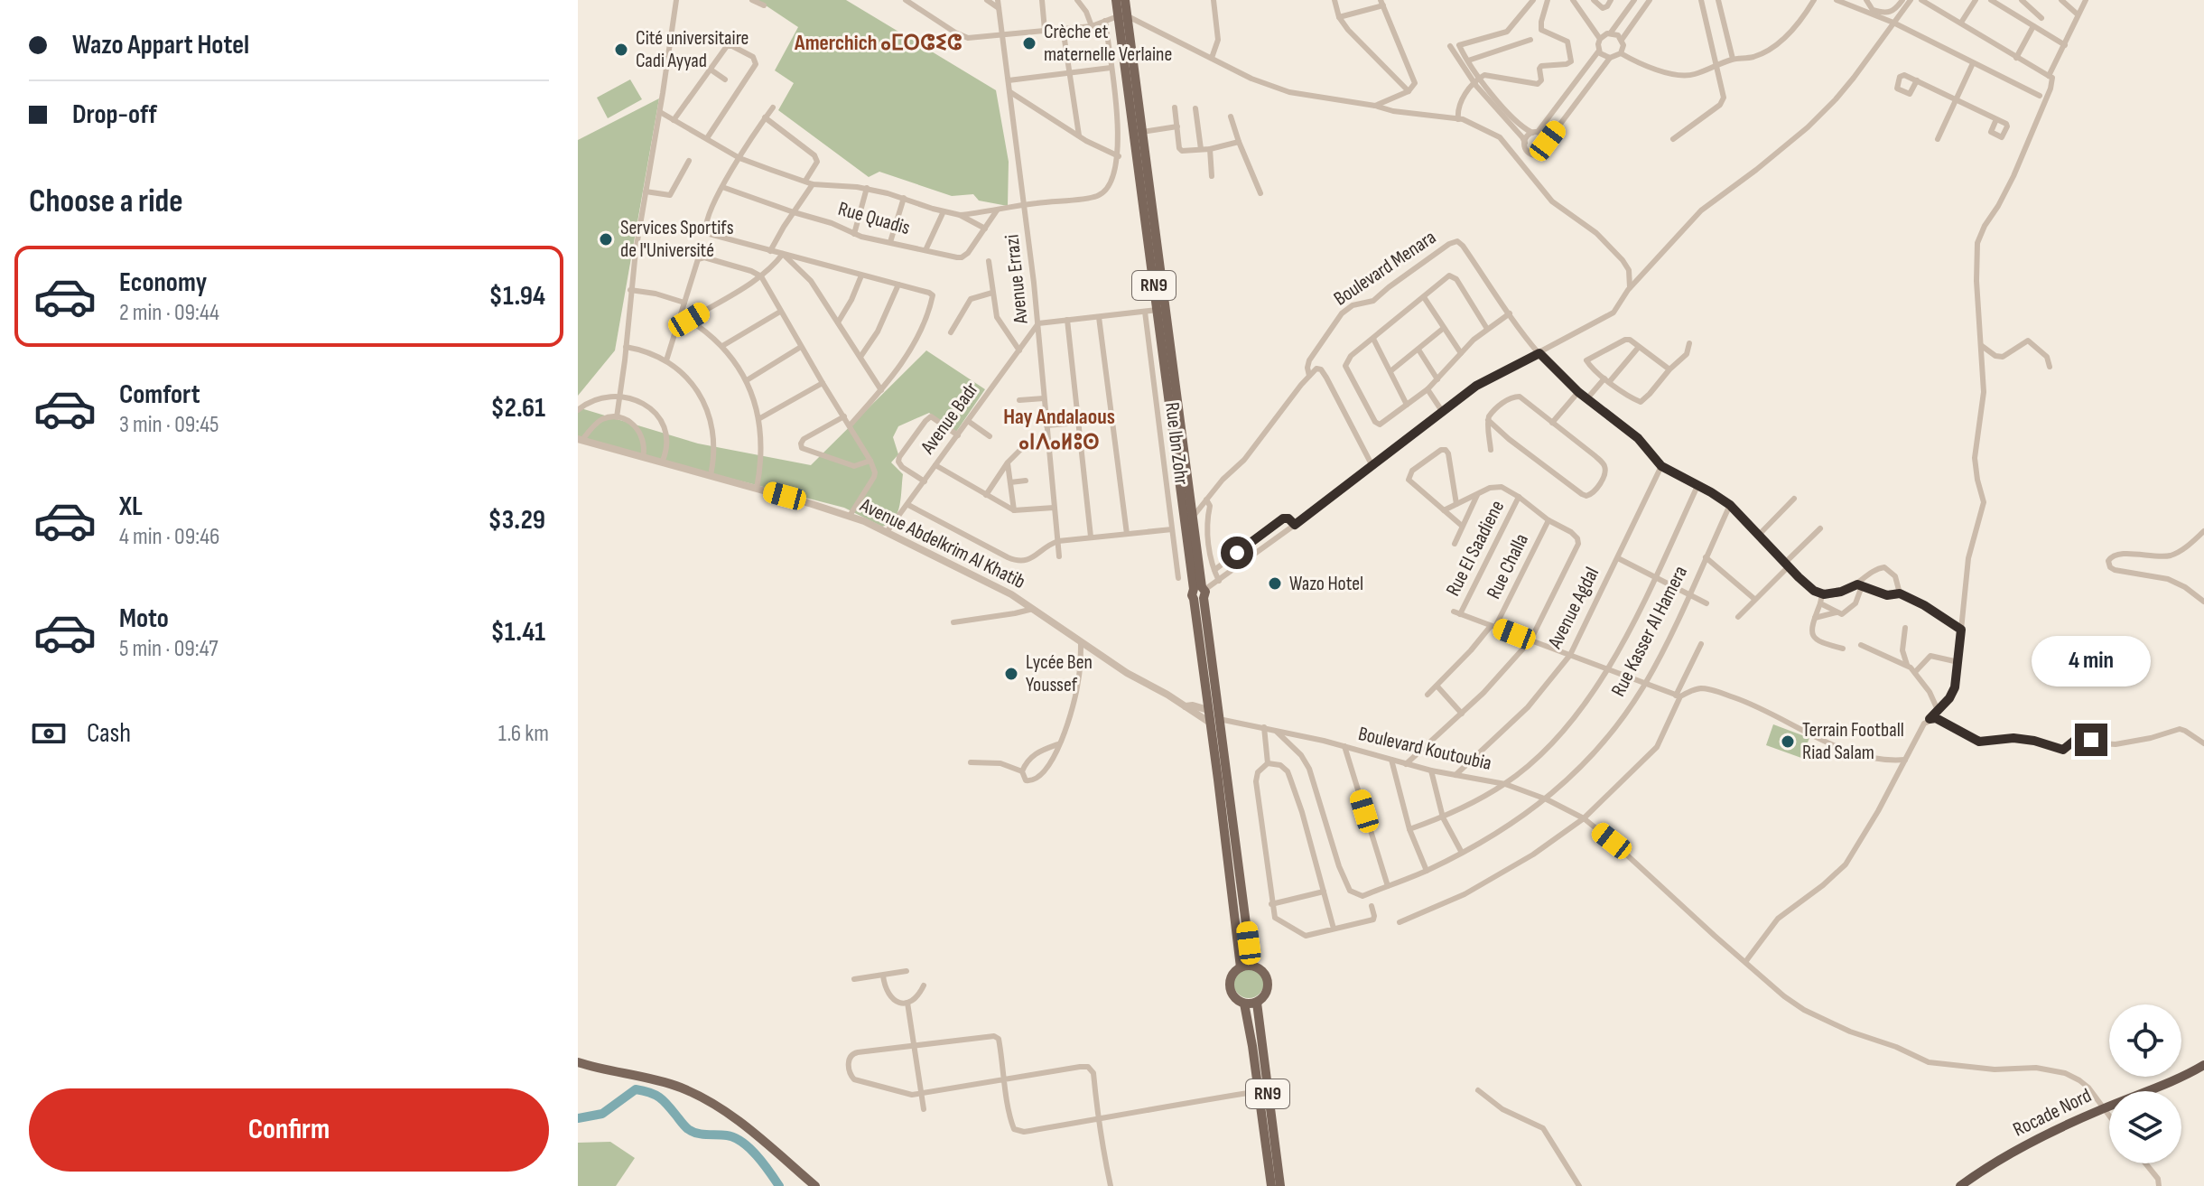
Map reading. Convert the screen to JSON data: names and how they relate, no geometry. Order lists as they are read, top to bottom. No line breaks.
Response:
{"streets":{"highway":["Rocade Nord"],"main road":["RN9"],"street":["Rue Quadis","Boulevard Menara","Avenue Errazi","Avenue Badr","Rue Ibn Zohr","Avenue Abdelkrim Al Khatib","Rue El Saadiene","Rue Challa","Avenue Agdal","Rue Kasser Al Hamera","Boulevard Koutoubia"]},"crossings":[["Boulevard Menara","Avenue Agdal"],["Boulevard Menara","Rue Kasser Al Hamera"],["Avenue Errazi","Avenue Badr"],["RN9","Avenue Abdelkrim Al Khatib"],["RN9","Boulevard Koutoubia"],["Avenue Badr","Avenue Abdelkrim Al Khatib"],["Avenue Abdelkrim Al Khatib","Boulevard Koutoubia"],["Rue El Saadiene","Rue Challa"],["Avenue Agdal","Boulevard Koutoubia"],["Rue Kasser Al Hamera","Boulevard Koutoubia"],["Boulevard Koutoubia","Rocade Nord"]],"districts":["Amerchich ⴰⵎⵔⵛⵉⵛ","Hay Andalaous ⴰⵏⴷⴰⵍⵓⵙ"],"places":["Crèche et maternelle Verlaine","Cité universitaire Cadi Ayyad","Services Sportifs de l'Université","Wazo Hotel","Lycée Ben Youssef","Terrain Football Riad Salam"],"page":{"banner":["Wazo Appart Hotel","Drop-off"],"heading":"Choose a ride","list":[{"name":"Economy","note":"2 min · 09:44","value":"$1.94"},{"name":"Comfort","note":"3 min · 09:45","value":"$2.61"},{"name":"XL","note":"4 min · 09:46","value":"$3.29"},{"name":"Moto","note":"5 min · 09:47","value":"$1.41"}],"bubble":"4 min","pay":["Cash","1.6 km"],"buttons":"Confirm"}}
